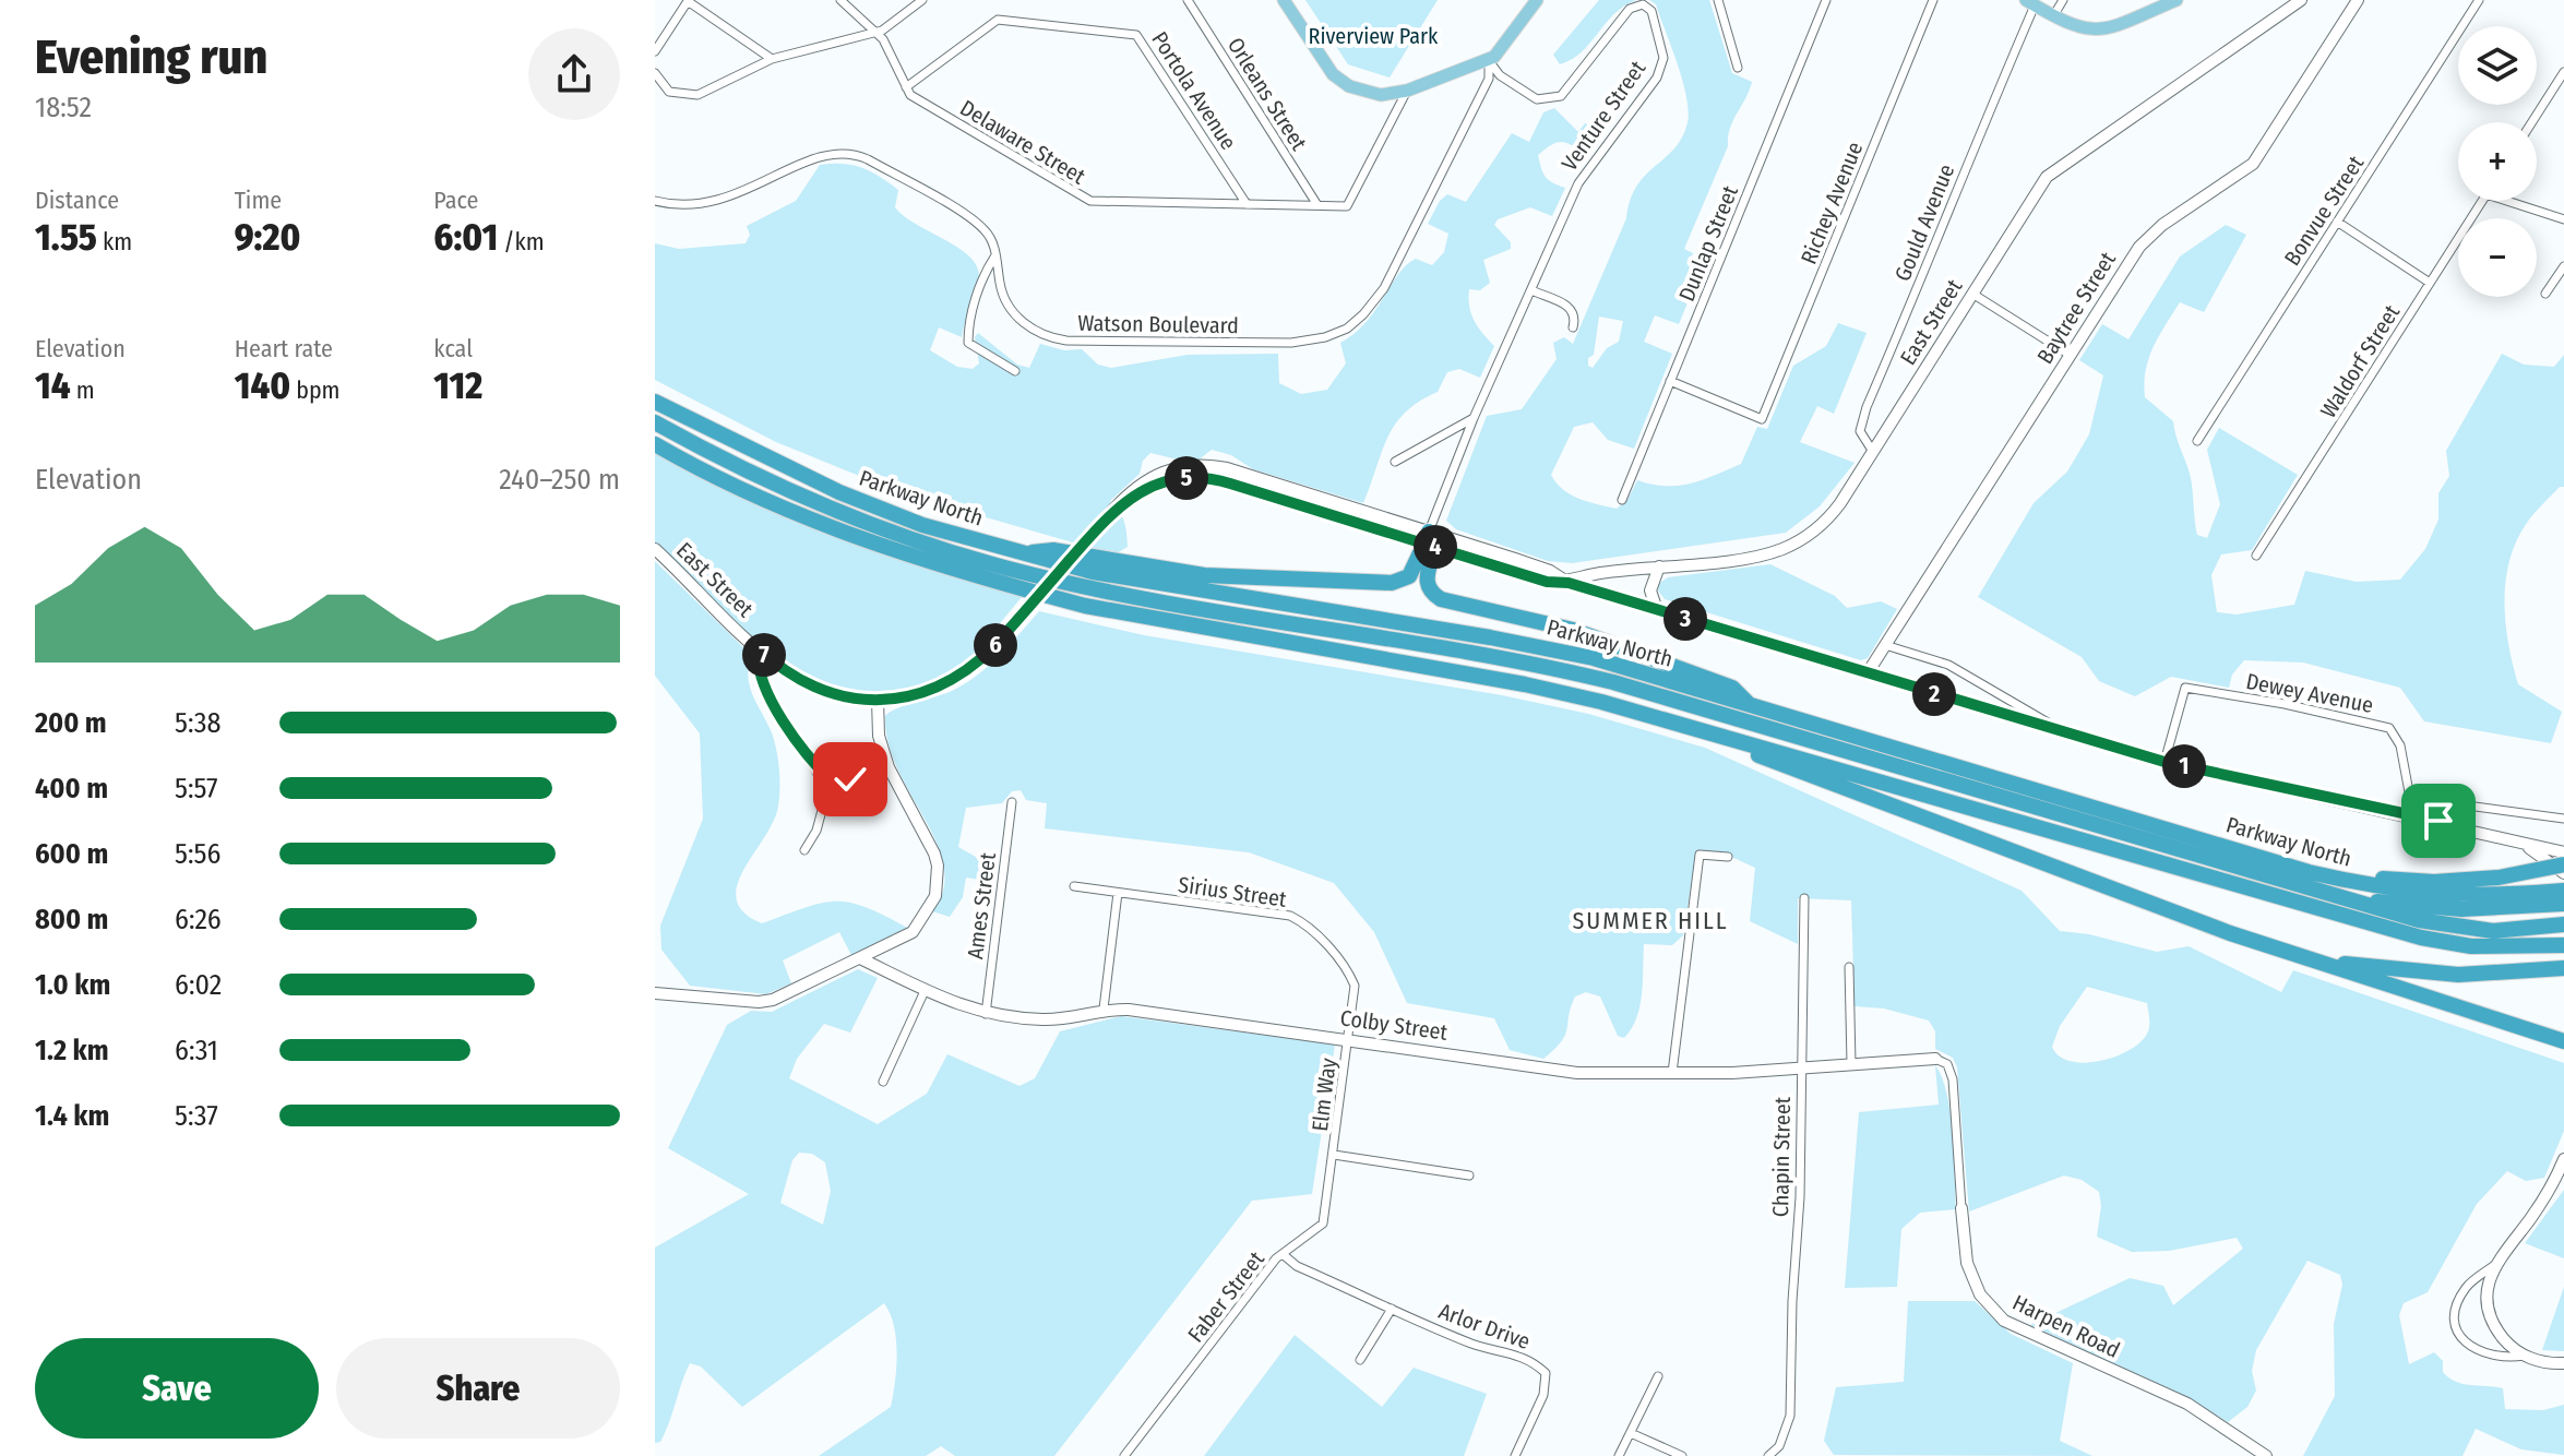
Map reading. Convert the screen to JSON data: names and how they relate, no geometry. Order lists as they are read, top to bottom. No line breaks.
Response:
{"streets":{"highway":["Parkway North"],"street":["Portola Avenue","Orleans Street","Venture Street","Delaware Street","Richey Avenue","Bonvue Street","Gould Avenue","Dunlap Street","Baytree Street","East Street","Watson Boulevard","Waldorf Street","Dewey Avenue","Sirius Street","Ames Street","Colby Street","Elm Way","Chapin Street","Faber Street","Arlor Drive","Harpen Road"]},"crossings":[["Portola Avenue","Delaware Street"],["Orleans Street","Delaware Street"],["Venture Street","East Street"],["Venture Street","Watson Boulevard"],["Richey Avenue","Dunlap Street"],["Gould Avenue","East Street"],["Sirius Street","Colby Street"],["Sirius Street","Elm Way"],["Ames Street","Colby Street"],["Colby Street","Elm Way"],["Colby Street","Chapin Street"],["Colby Street","Harpen Road"],["Elm Way","Faber Street"],["Faber Street","Arlor Drive"]],"districts":["SUMMER HILL"],"parks":["Riverview Park"],"page":{"heading":["Evening run","18:52"],"map_buttons":["+","−"],"stats":[["Distance","1.55 km"],["Time","9:20"],["Pace","6:01 /km"],["Elevation","14 m"],["Heart rate","140 bpm"],["kcal","112"]],"chart":["Elevation","240–250 m"],"pins":["5","4","3","6","7","2","1"],"list":[{"name":"200 m","note":"5:38"},{"name":"400 m","note":"5:57"},{"name":"600 m","note":"5:56"},{"name":"800 m","note":"6:26"},{"name":"1.0 km","note":"6:02"},{"name":"1.2 km","note":"6:31"},{"name":"1.4 km","note":"5:37"}],"buttons":["Save","Share"]}}
